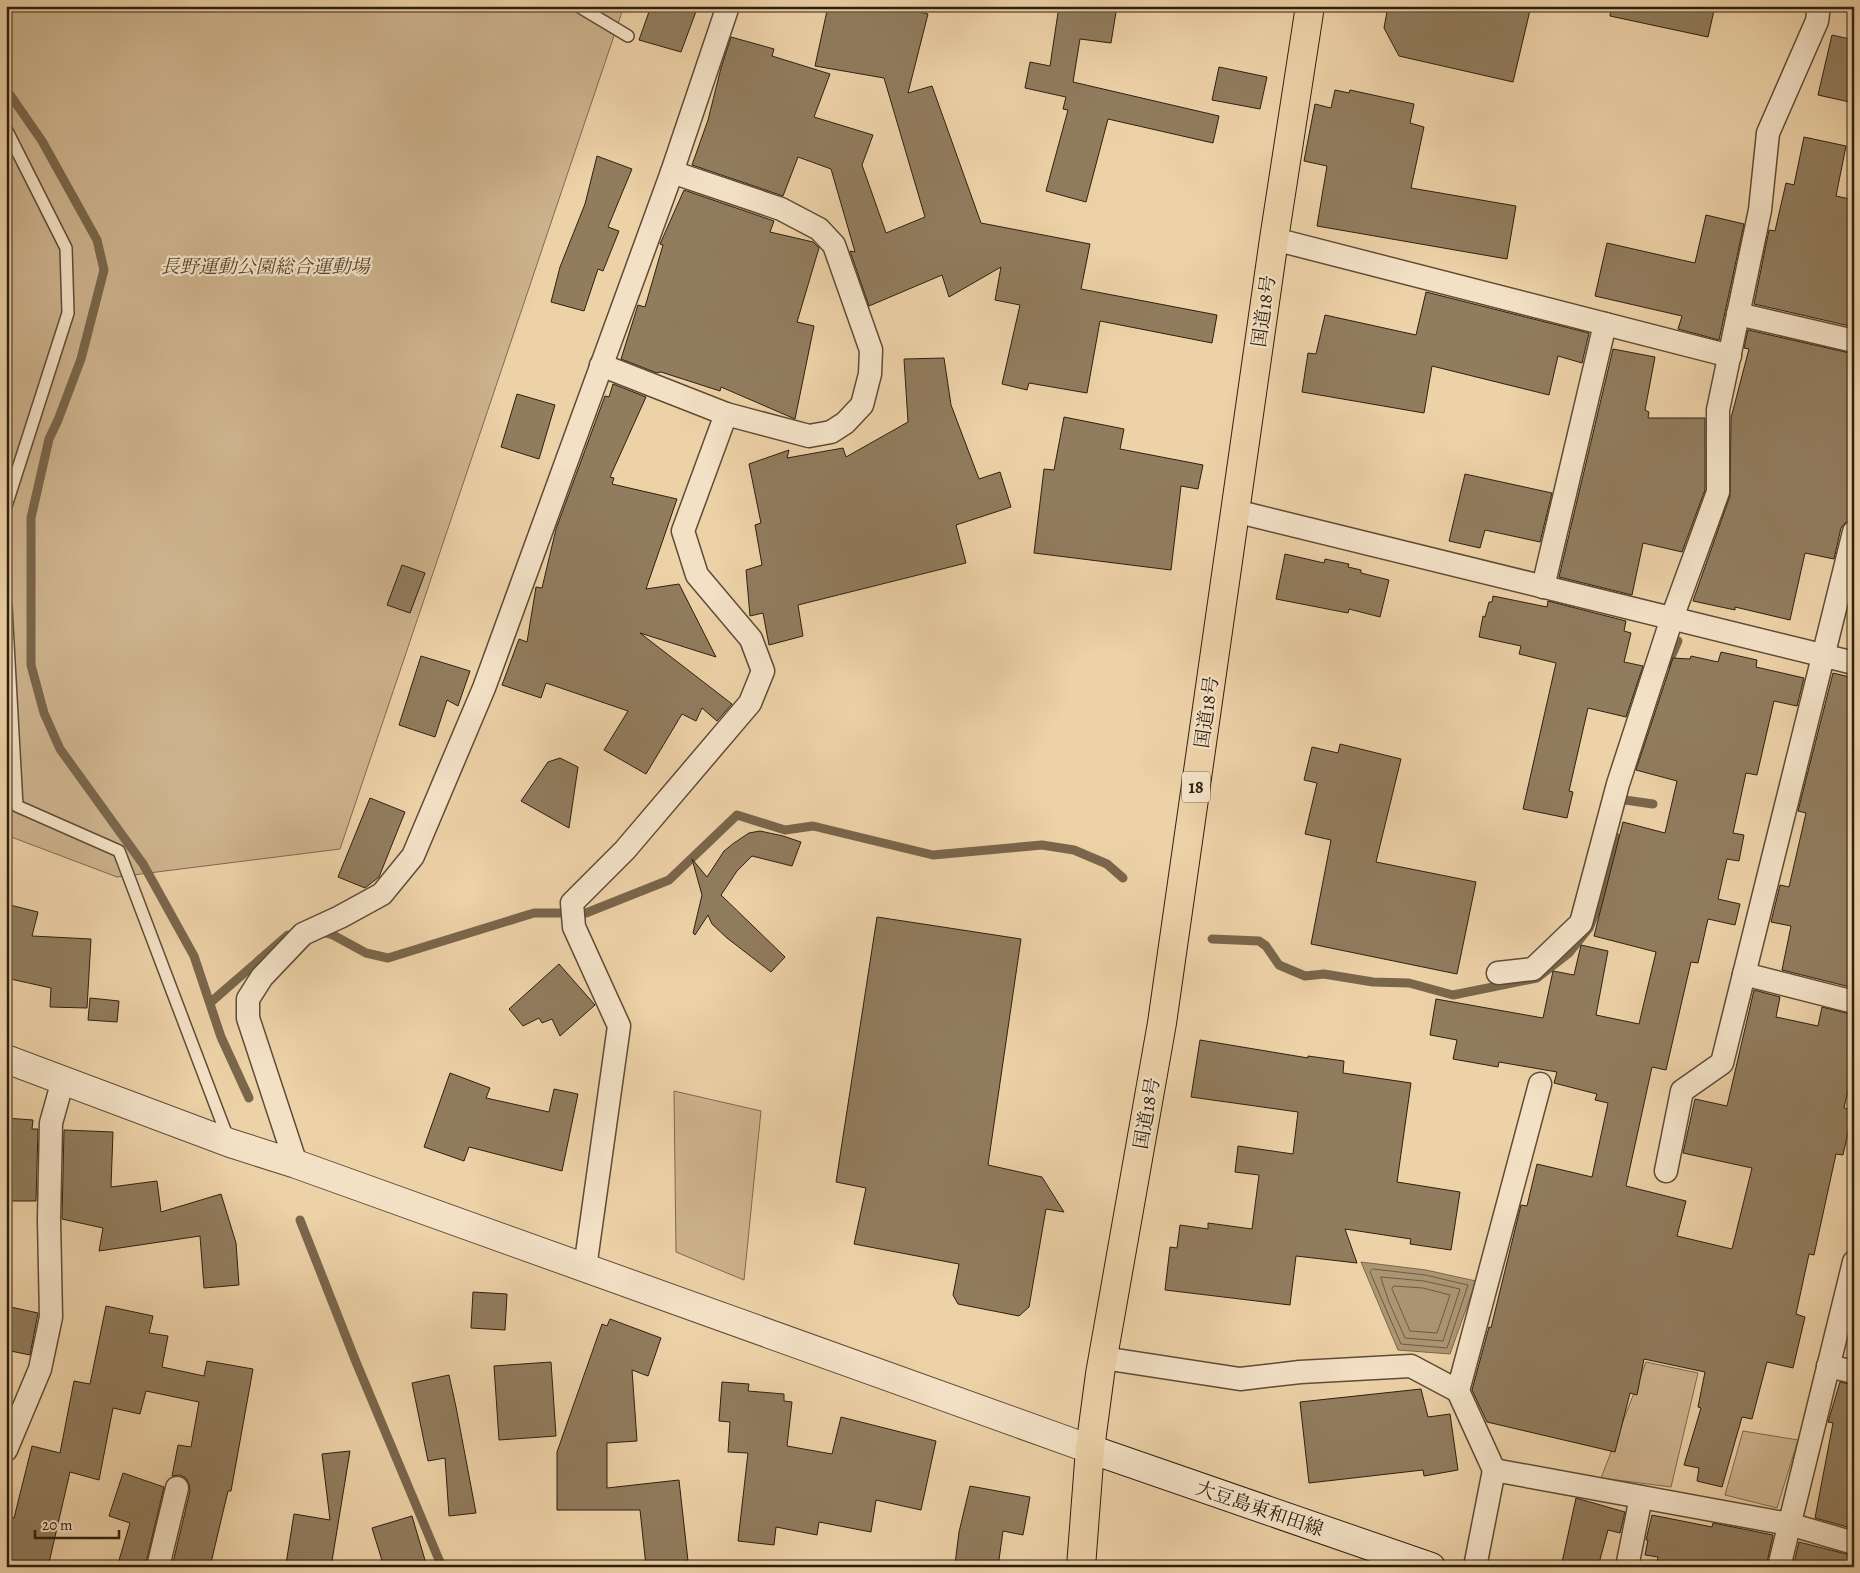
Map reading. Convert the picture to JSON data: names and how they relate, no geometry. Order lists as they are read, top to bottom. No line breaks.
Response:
{"streets":{"highway":["国道18号","18"],"street":["大豆島東和田線"]},"crossings":[["国道18号","大豆島東和田線"]],"parks":["長野運動公園総合運動場"],"scale_bar":"20 m"}
